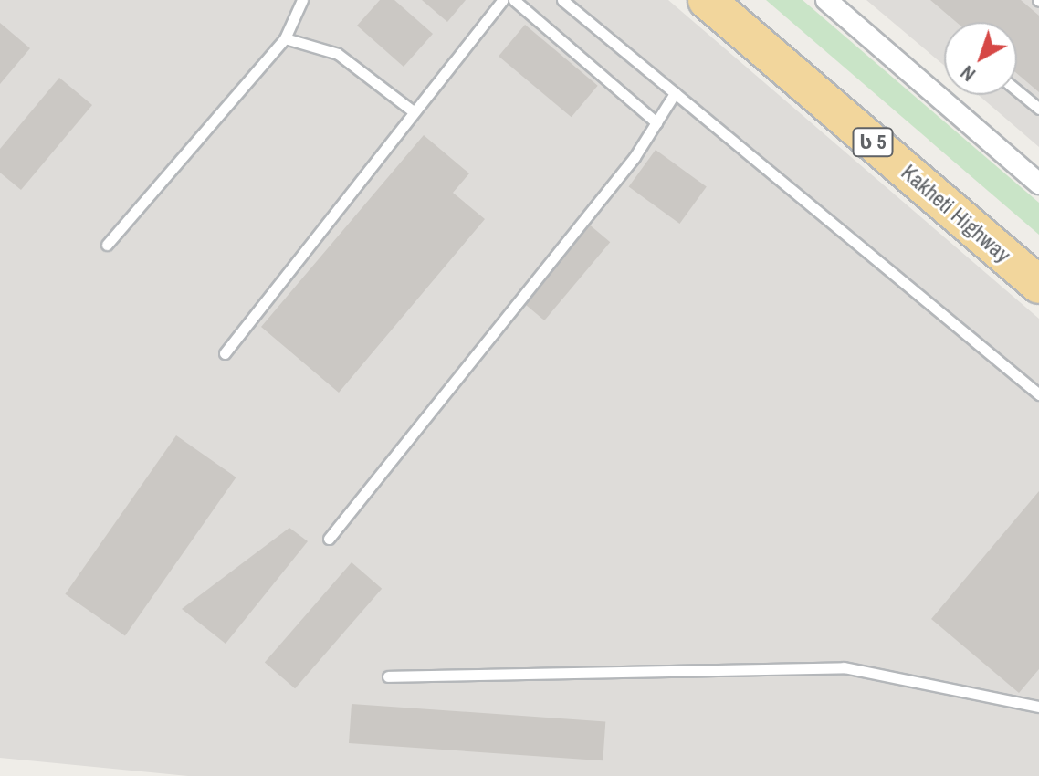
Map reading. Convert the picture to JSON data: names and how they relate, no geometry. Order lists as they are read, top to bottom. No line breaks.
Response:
{"streets":{"highway":["ს 5","Kakheti Highway"]},"north":"bottom left"}
